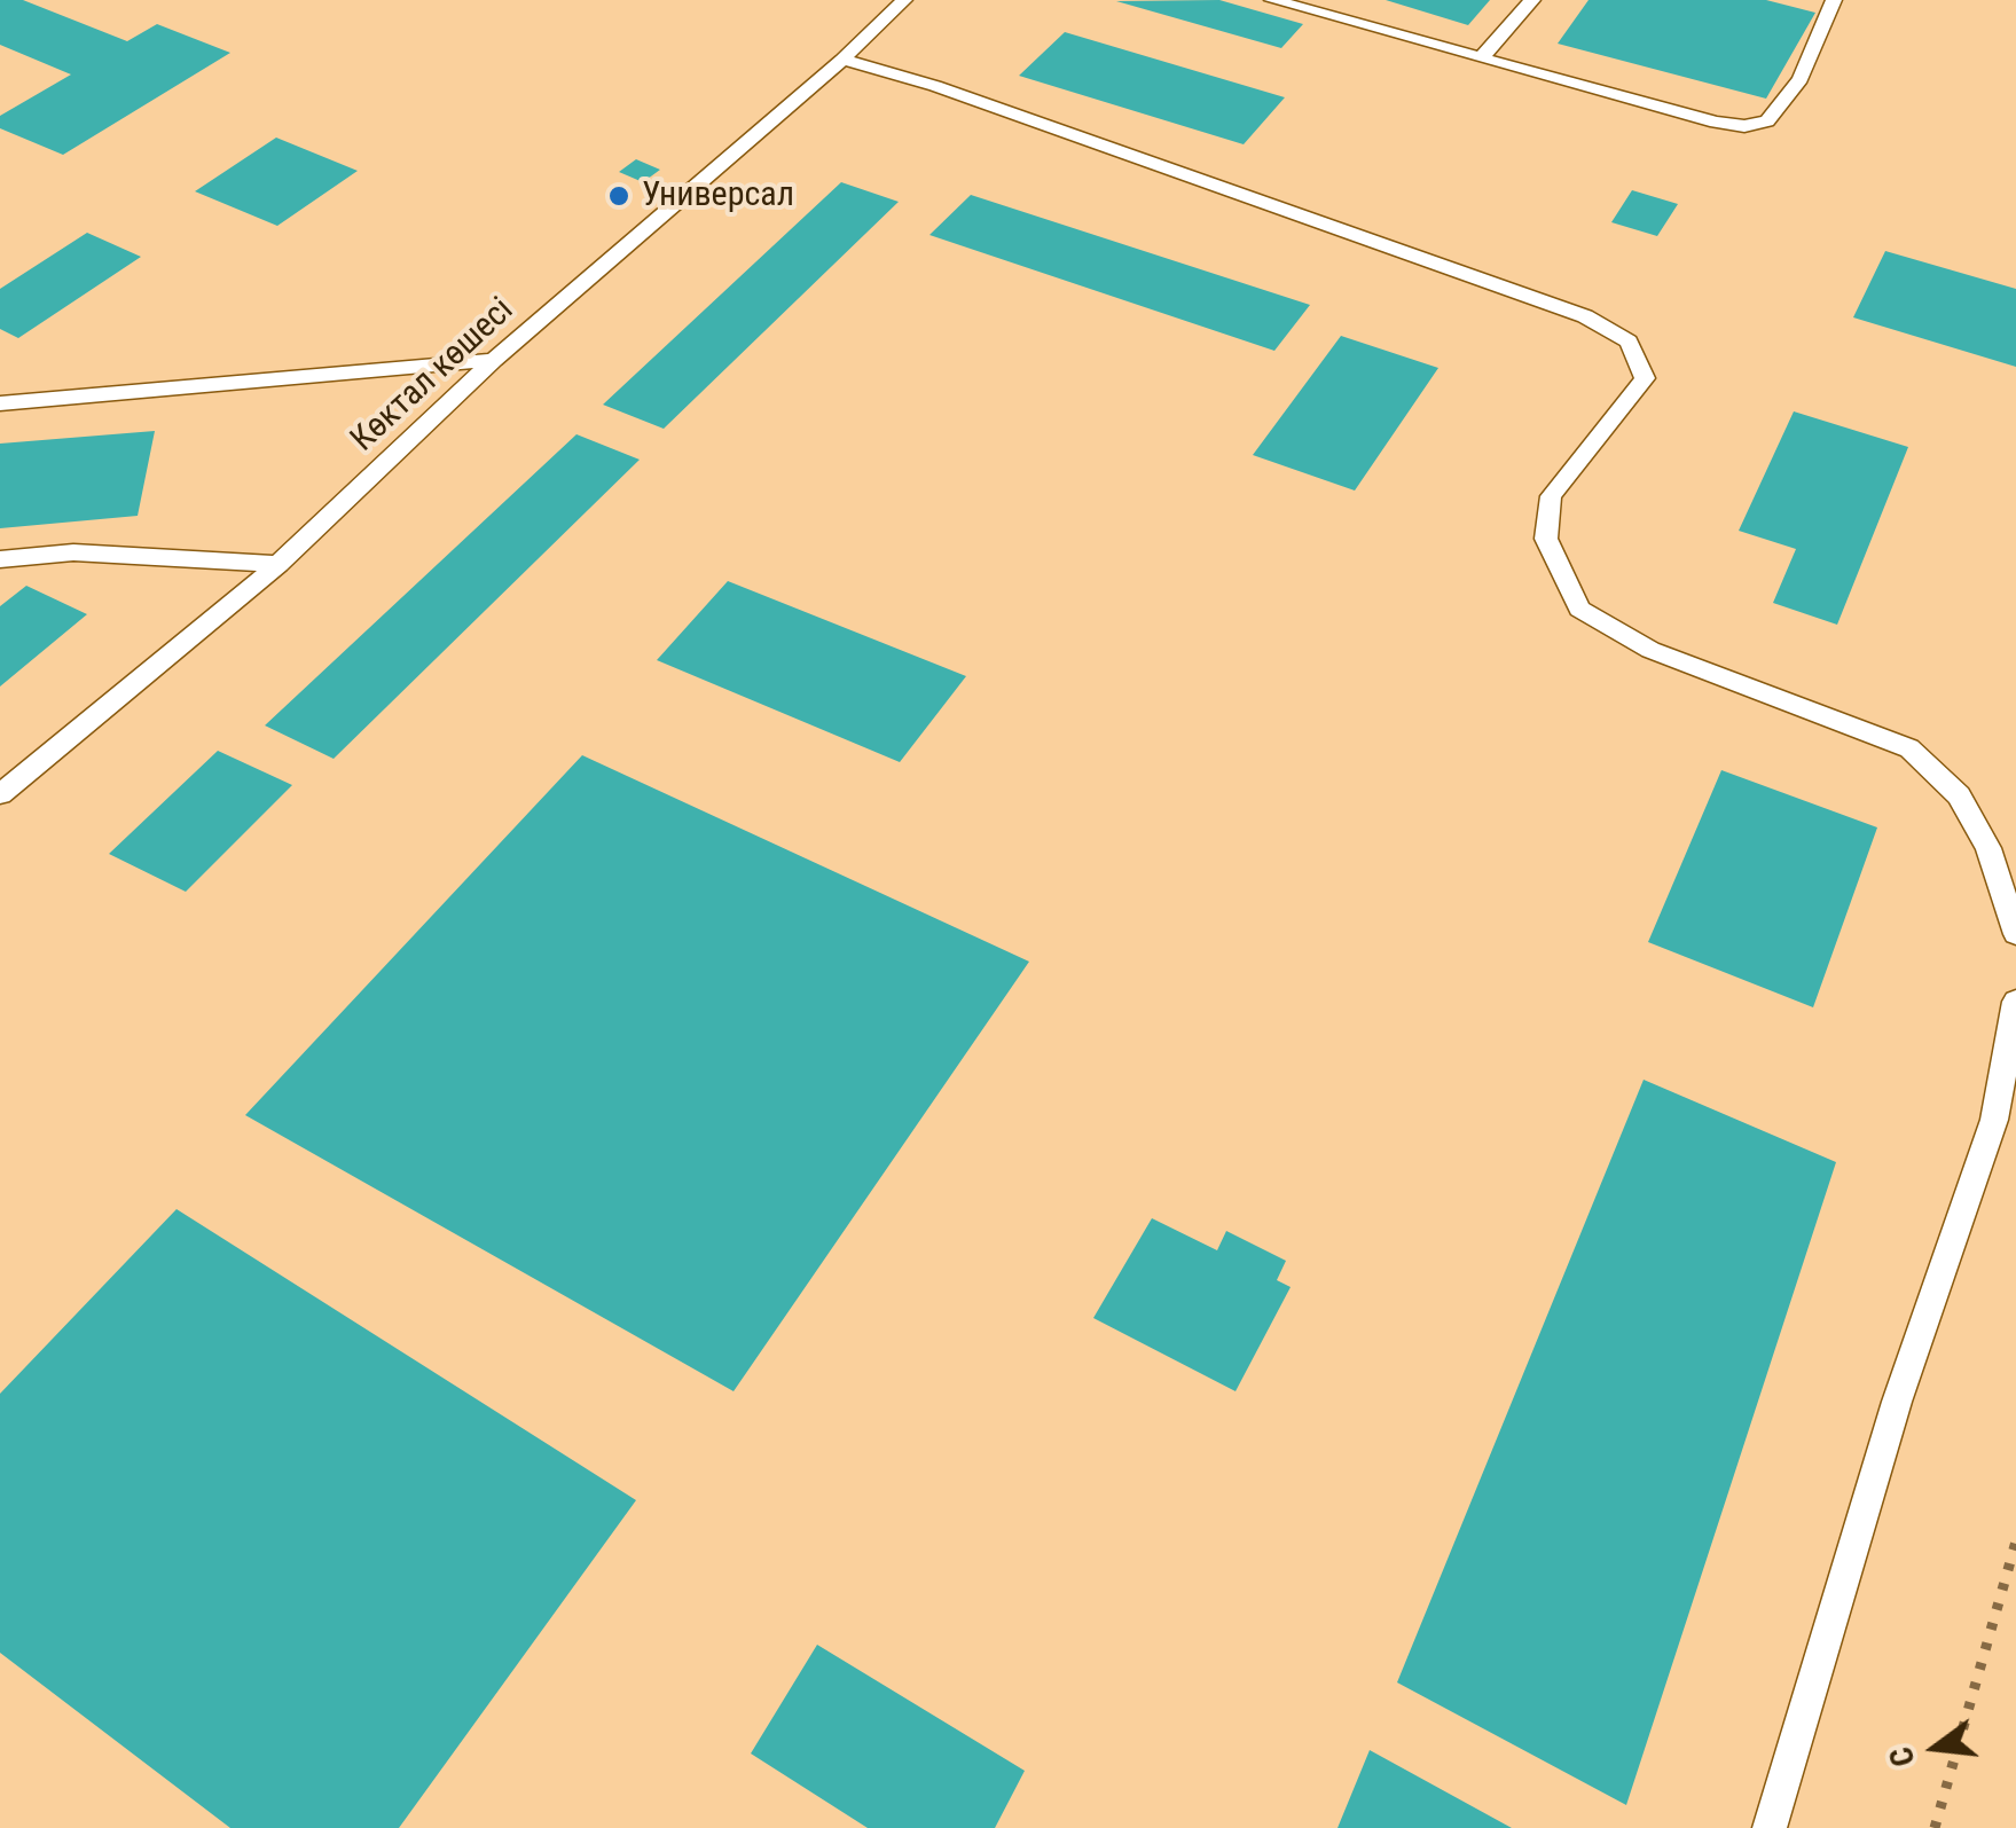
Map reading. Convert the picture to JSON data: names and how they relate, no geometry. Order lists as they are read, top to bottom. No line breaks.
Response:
{"streets":{"lane":["Көктал көшесі"]},"places":["Универсал"],"north":"left"}
